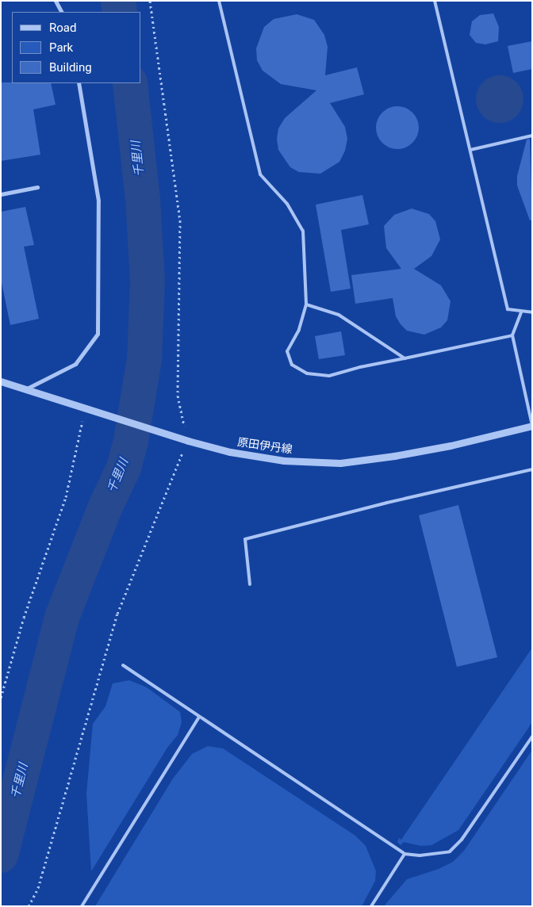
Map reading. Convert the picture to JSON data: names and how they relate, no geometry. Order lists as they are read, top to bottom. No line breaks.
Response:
{"streets":{"street":["原田伊丹線"]},"water":["千里川"],"legend":["Road","Park","Building"]}
